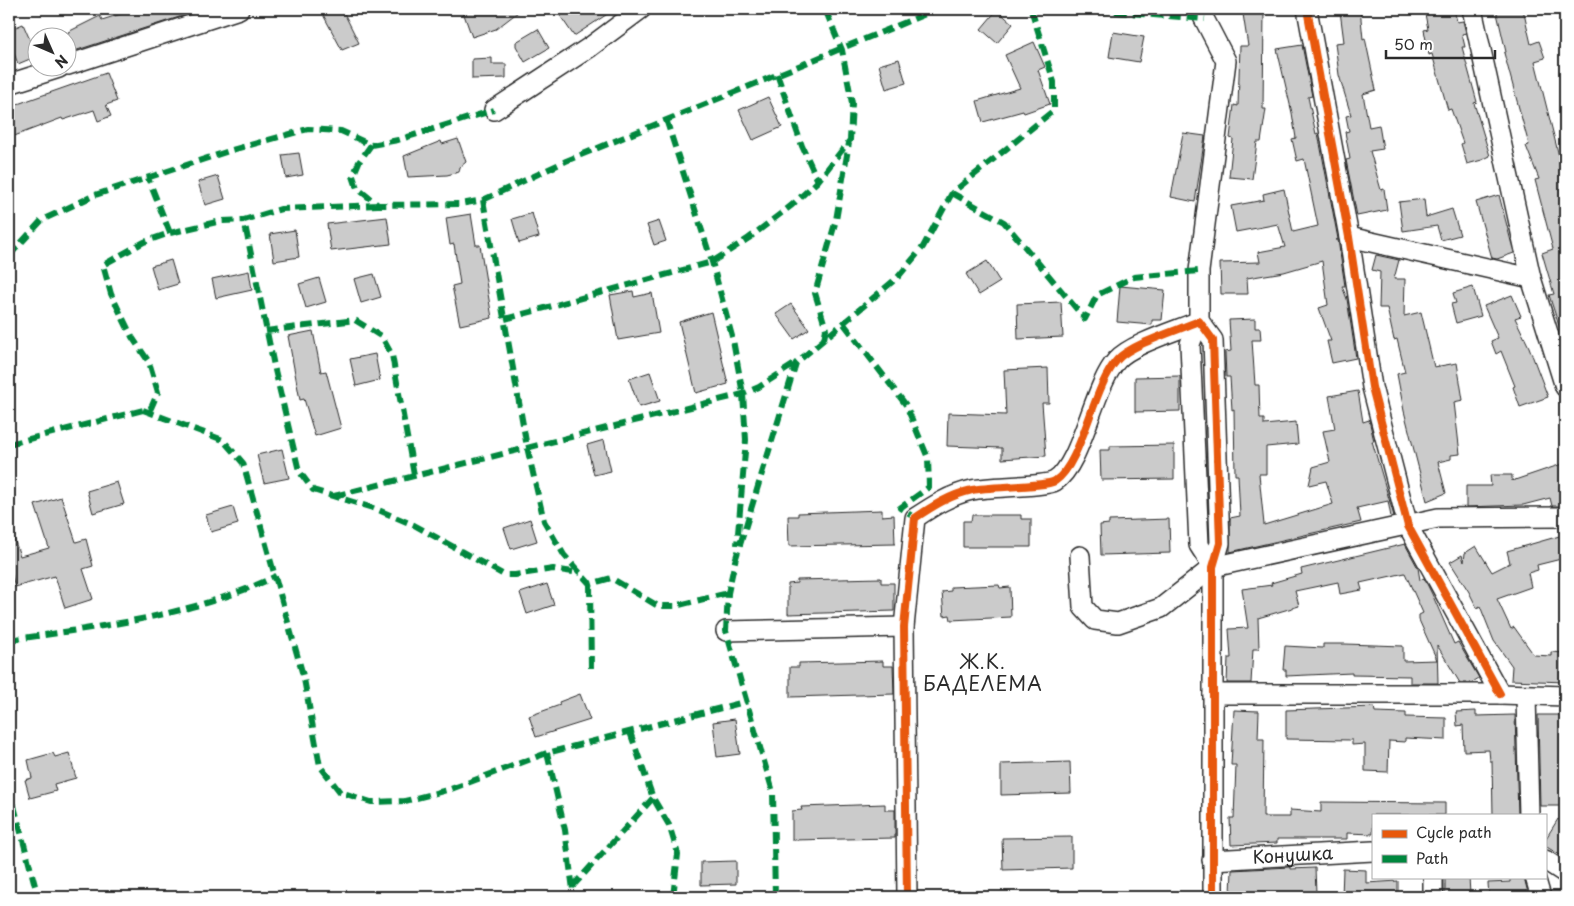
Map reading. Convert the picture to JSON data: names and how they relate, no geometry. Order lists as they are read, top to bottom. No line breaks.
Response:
{"streets":{"street":["Конушка"]},"districts":["Ж.К. БАДЕЛЕМА"],"legend":["Cycle path","Path"],"scale_bar":"50 m","north":"bottom right"}
